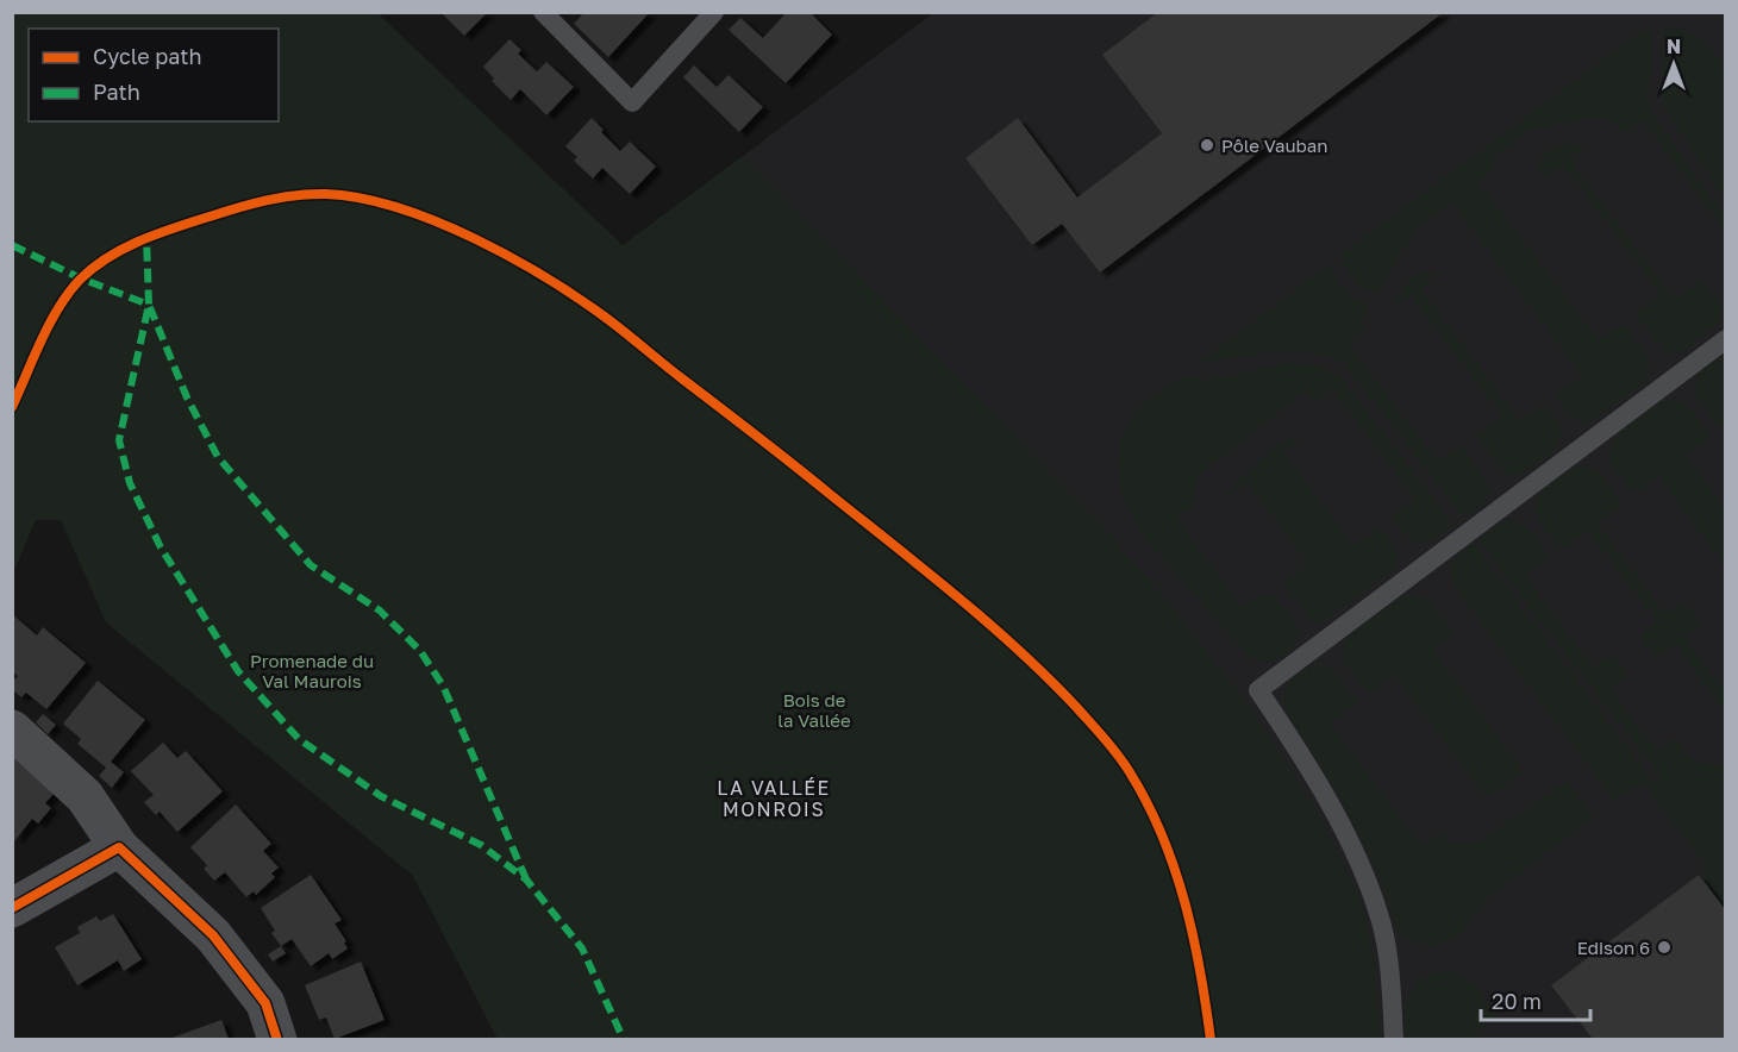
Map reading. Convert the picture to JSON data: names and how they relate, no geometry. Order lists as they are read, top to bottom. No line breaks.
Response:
{"districts":["LA VALLÉE MONROIS"],"parks":["Promenade du Val Maurois","Bois de la Vallée"],"places":["Pôle Vauban","Edison 6"],"legend":["Cycle path","Path"],"scale_bar":"20 m","north":"top"}
